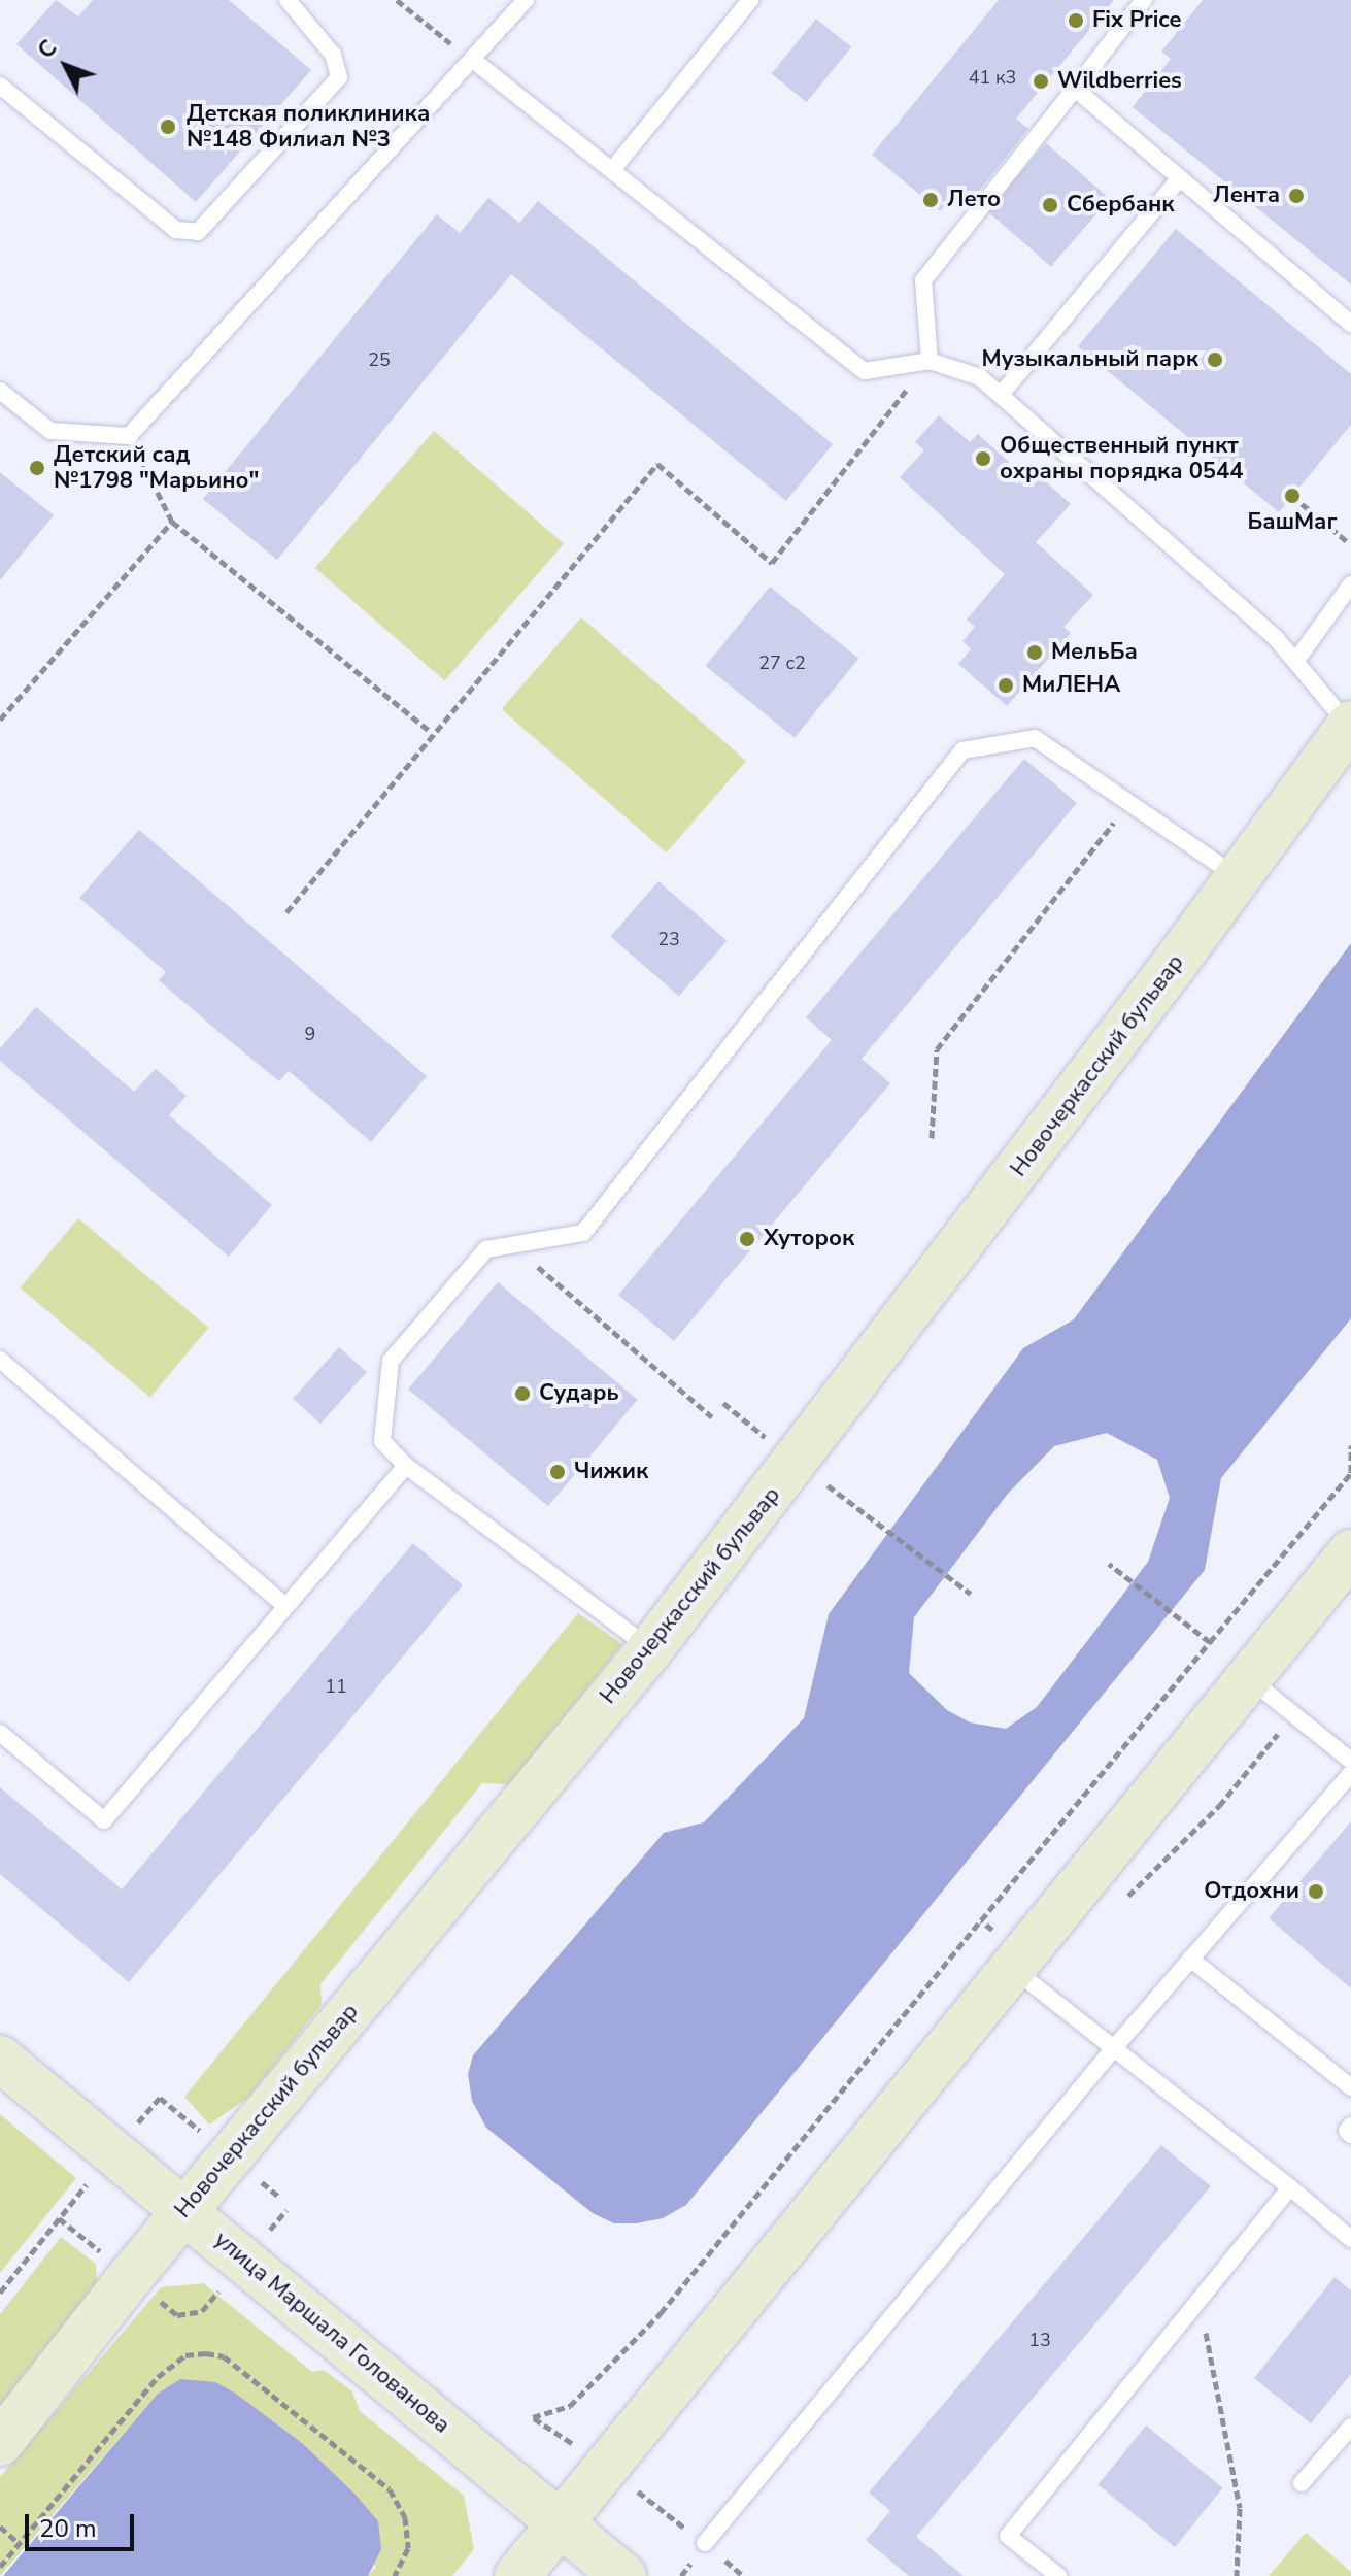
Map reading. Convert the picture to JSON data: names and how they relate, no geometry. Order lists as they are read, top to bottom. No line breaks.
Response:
{"streets":{"street":["Новочеркасский бульвар","улица Маршала Голованова"]},"crossings":[["Новочеркасский бульвар","улица Маршала Голованова"]],"places":["Fix Price","Wildberries","Детская поликлиника №148 Филиал №3","Лента","Лето","Сбербанк","Музыкальный парк","Общественный пункт охраны порядка 0544","Детский сад №1798 \"Марьино\"","БашМаг","МельБа","МиЛЕНА","Хуторок","Сударь","Чижик","Отдохни"],"house_numbers":["41 к3","25","27 с2","23","9","11","13"],"scale_bar":"20 m","north":"top left"}
